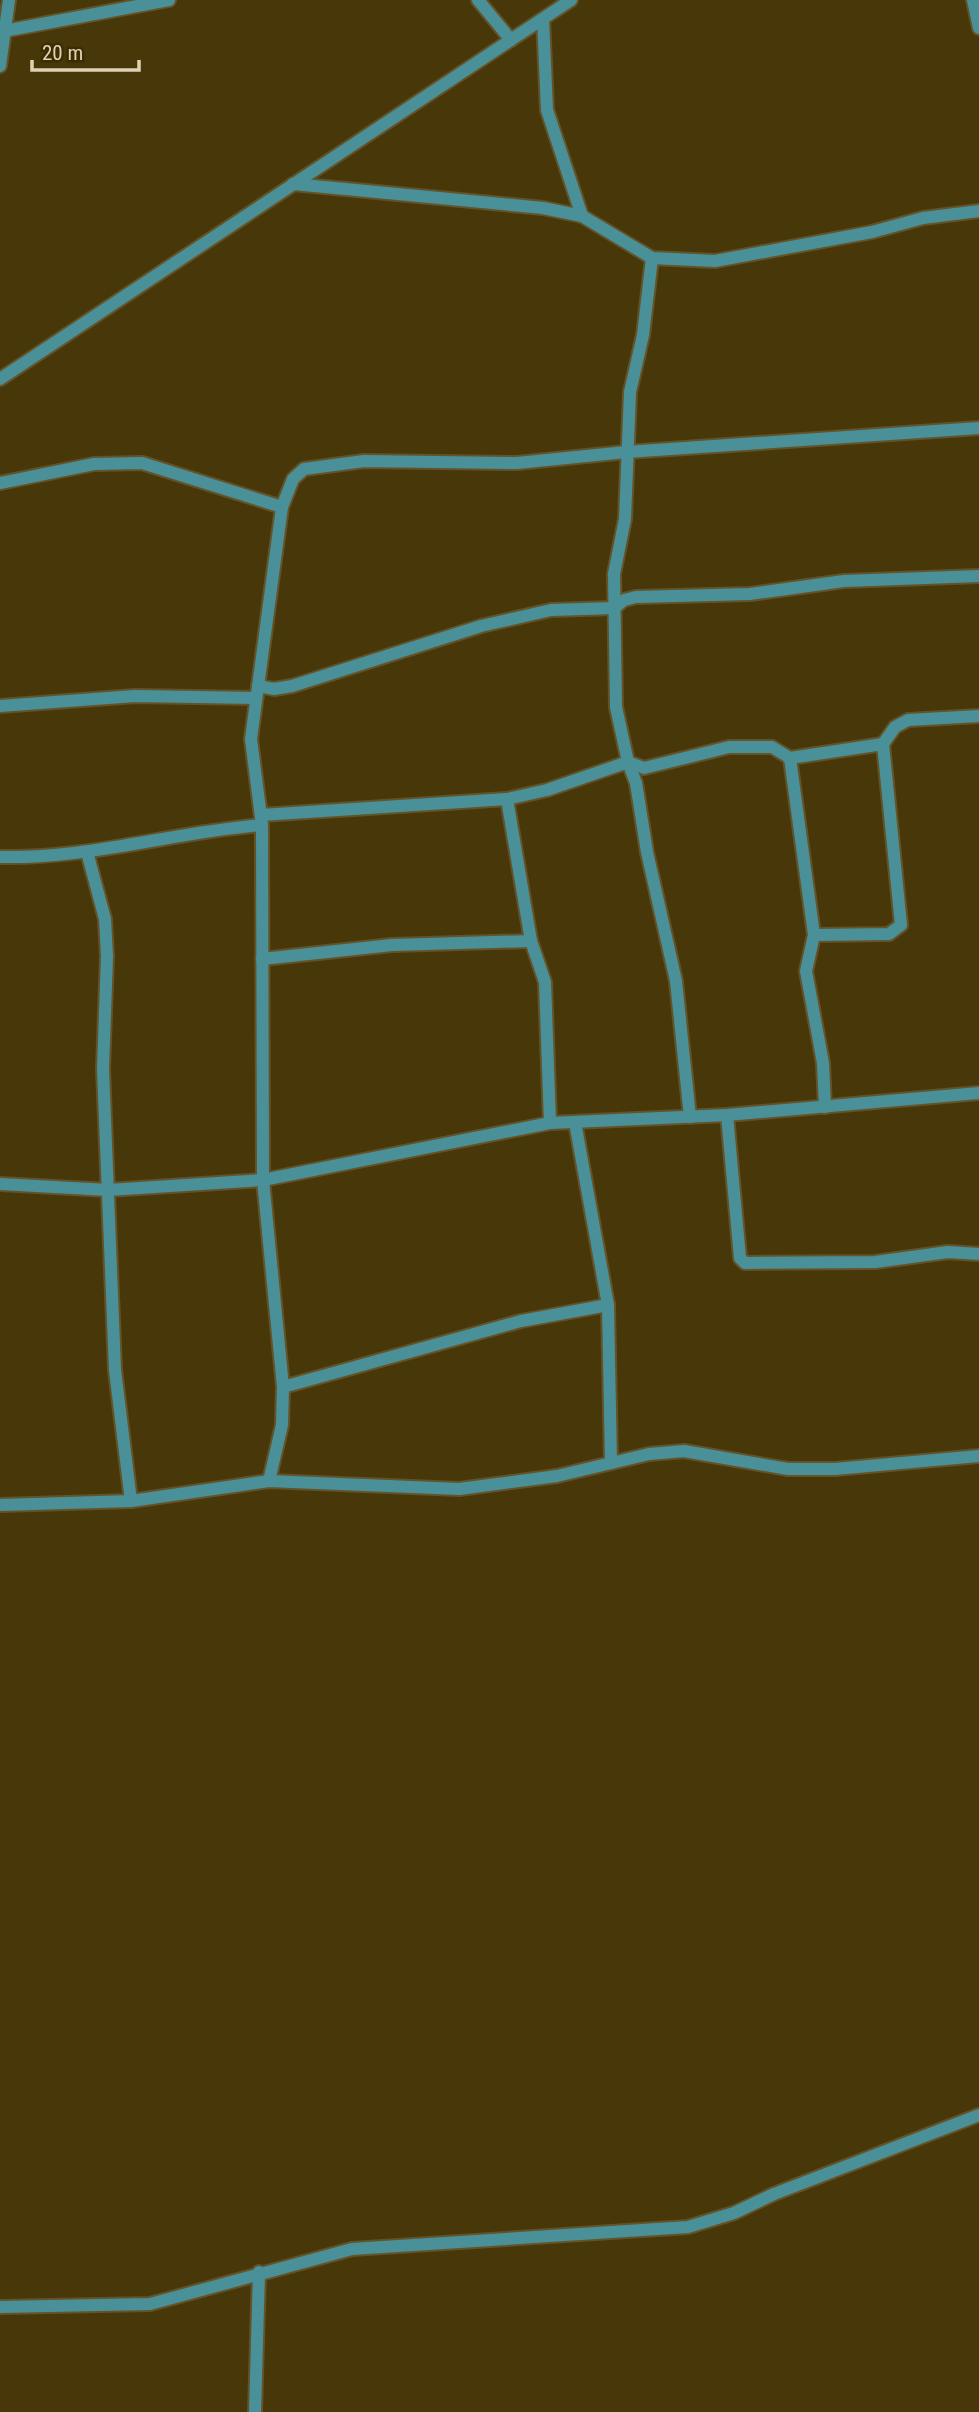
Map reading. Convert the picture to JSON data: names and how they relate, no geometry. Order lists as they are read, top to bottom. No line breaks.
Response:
{"scale_bar":"20 m"}
